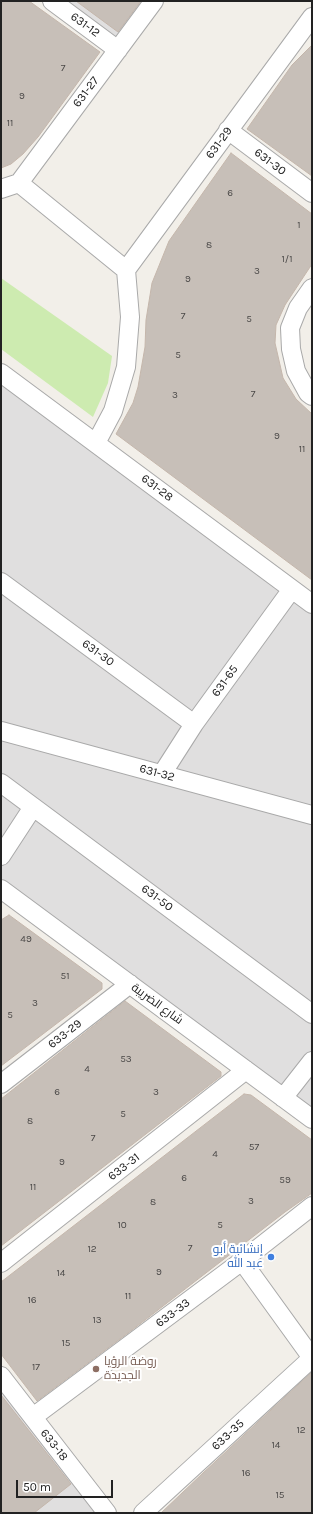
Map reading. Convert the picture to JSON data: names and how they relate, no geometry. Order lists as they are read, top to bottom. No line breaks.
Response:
{"streets":{"street":["631-12","631-27","631-29","631-30","631-28","631-65","631-32","631-50","شارع الضريبة","633-29","633-31","633-33","633-35","633-18"]},"crossings":[["631-12","631-27"],["631-29","631-30"],["631-30","631-65"],["631-28","631-65"],["631-65","631-32"],["شارع الضريبة","633-29"],["شارع الضريبة","633-31"],["633-33","633-18"]],"places":["إنشائية أبو عبد الله","روضة الرؤيا الجديدة"],"house_numbers":["7","9","11","6","1","8","1/1","3","9","7","5","5","7","3","9","11","49","51","3","5","53","4","6","3","5","8","7","57","4","9","6","59","11","3","8","10","5","7","12","9","14","11","16","13","15","17","12","14","16","15"],"scale_bar":"50 m"}
